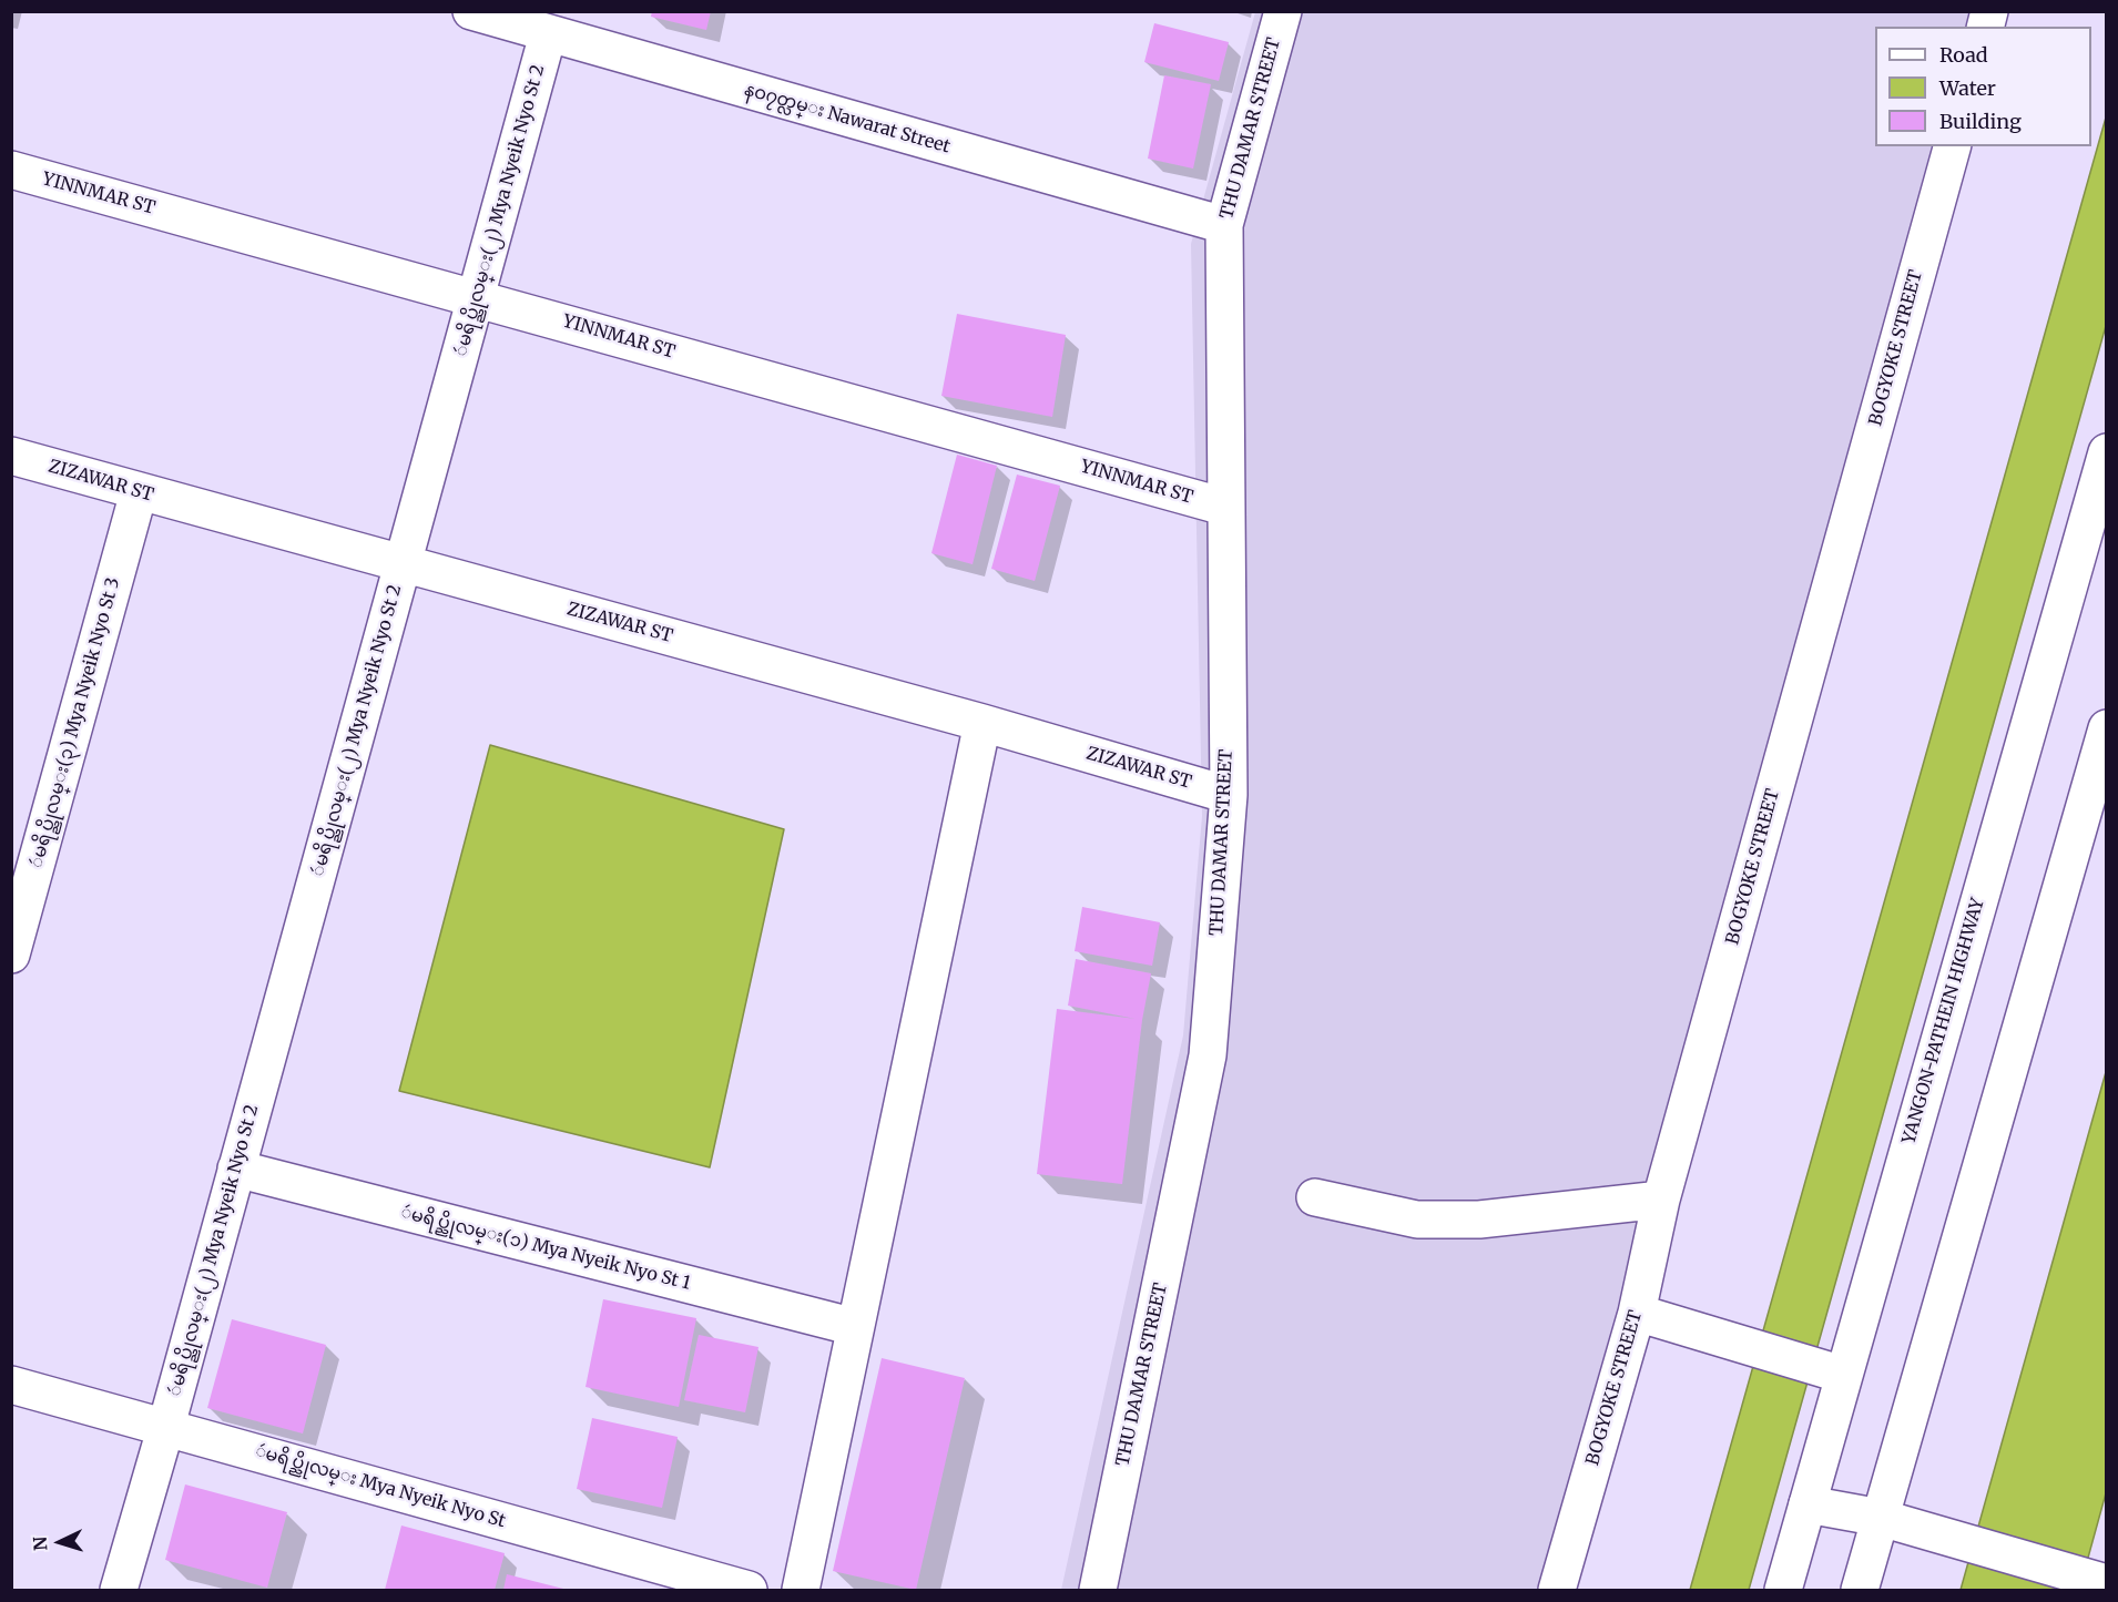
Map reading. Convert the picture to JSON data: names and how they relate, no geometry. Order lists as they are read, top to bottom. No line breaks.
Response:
{"streets":{"street":["နဝ၇တ္လမ္း Nawarat Street","THU DAMAR STREET","YINNMAR ST","ဴမရိပ္ညိုလမ္း(၂) Mya Nyeik Nyo St 2","BOGYOKE STREET","ZIZAWAR ST","ဴမရိပ္ညိုလမ္း(၃) Mya Nyeik Nyo St 3","YANGON-PATHEIN HIGHWAY","ဴမရိပ္ညိုလမ္း(၁) Mya Nyeik Nyo St 1","ဴမရိပ္ညိုလမ္း Mya Nyeik Nyo St"]},"crossings":[["နဝ၇တ္လမ္း Nawarat Street","THU DAMAR STREET"],["နဝ၇တ္လမ္း Nawarat Street","ဴမရိပ္ညိုလမ္း(၂) Mya Nyeik Nyo St 2"],["THU DAMAR STREET","YINNMAR ST"],["THU DAMAR STREET","ZIZAWAR ST"],["YINNMAR ST","ဴမရိပ္ညိုလမ္း(၂) Mya Nyeik Nyo St 2"],["ဴမရိပ္ညိုလမ္း(၂) Mya Nyeik Nyo St 2","ZIZAWAR ST"],["ဴမရိပ္ညိုလမ္း(၂) Mya Nyeik Nyo St 2","ဴမရိပ္ညိုလမ္း(၁) Mya Nyeik Nyo St 1"],["ဴမရိပ္ညိုလမ္း(၂) Mya Nyeik Nyo St 2","ဴမရိပ္ညိုလမ္း Mya Nyeik Nyo St"],["ZIZAWAR ST","ဴမရိပ္ညိုလမ္း(၃) Mya Nyeik Nyo St 3"]],"legend":["Road","Water","Building"],"north":"left"}
